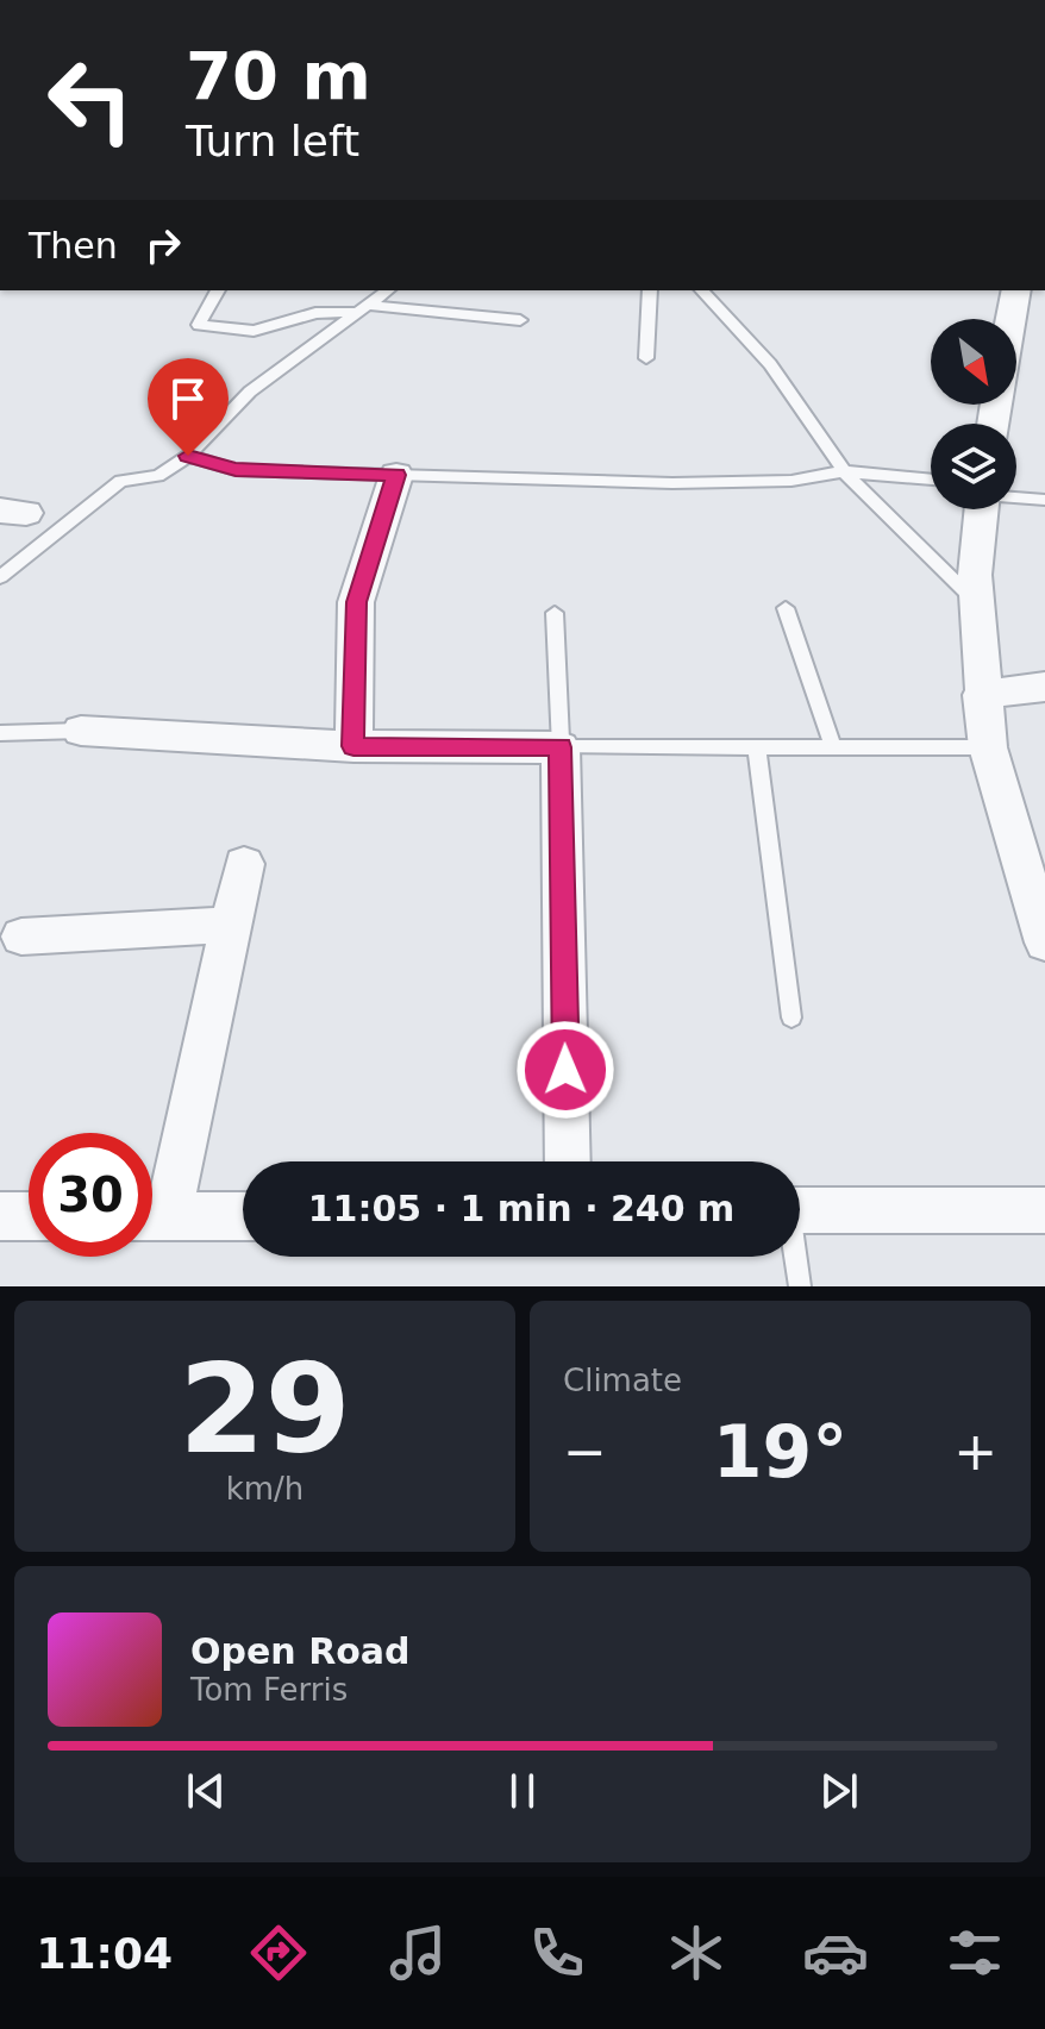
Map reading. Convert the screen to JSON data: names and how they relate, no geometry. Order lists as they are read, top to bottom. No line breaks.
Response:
{"north":"bottom right","page":{"turn":["70 m","Turn left"],"then":"Then","limit":"30","trip":"11:05 · 1 min · 240 m","tile":[["29","km/h"],"Climate"],"heat":["−","19°","+"],"song":["Open Road","Tom Ferris"],"tabs":"11:04"}}
